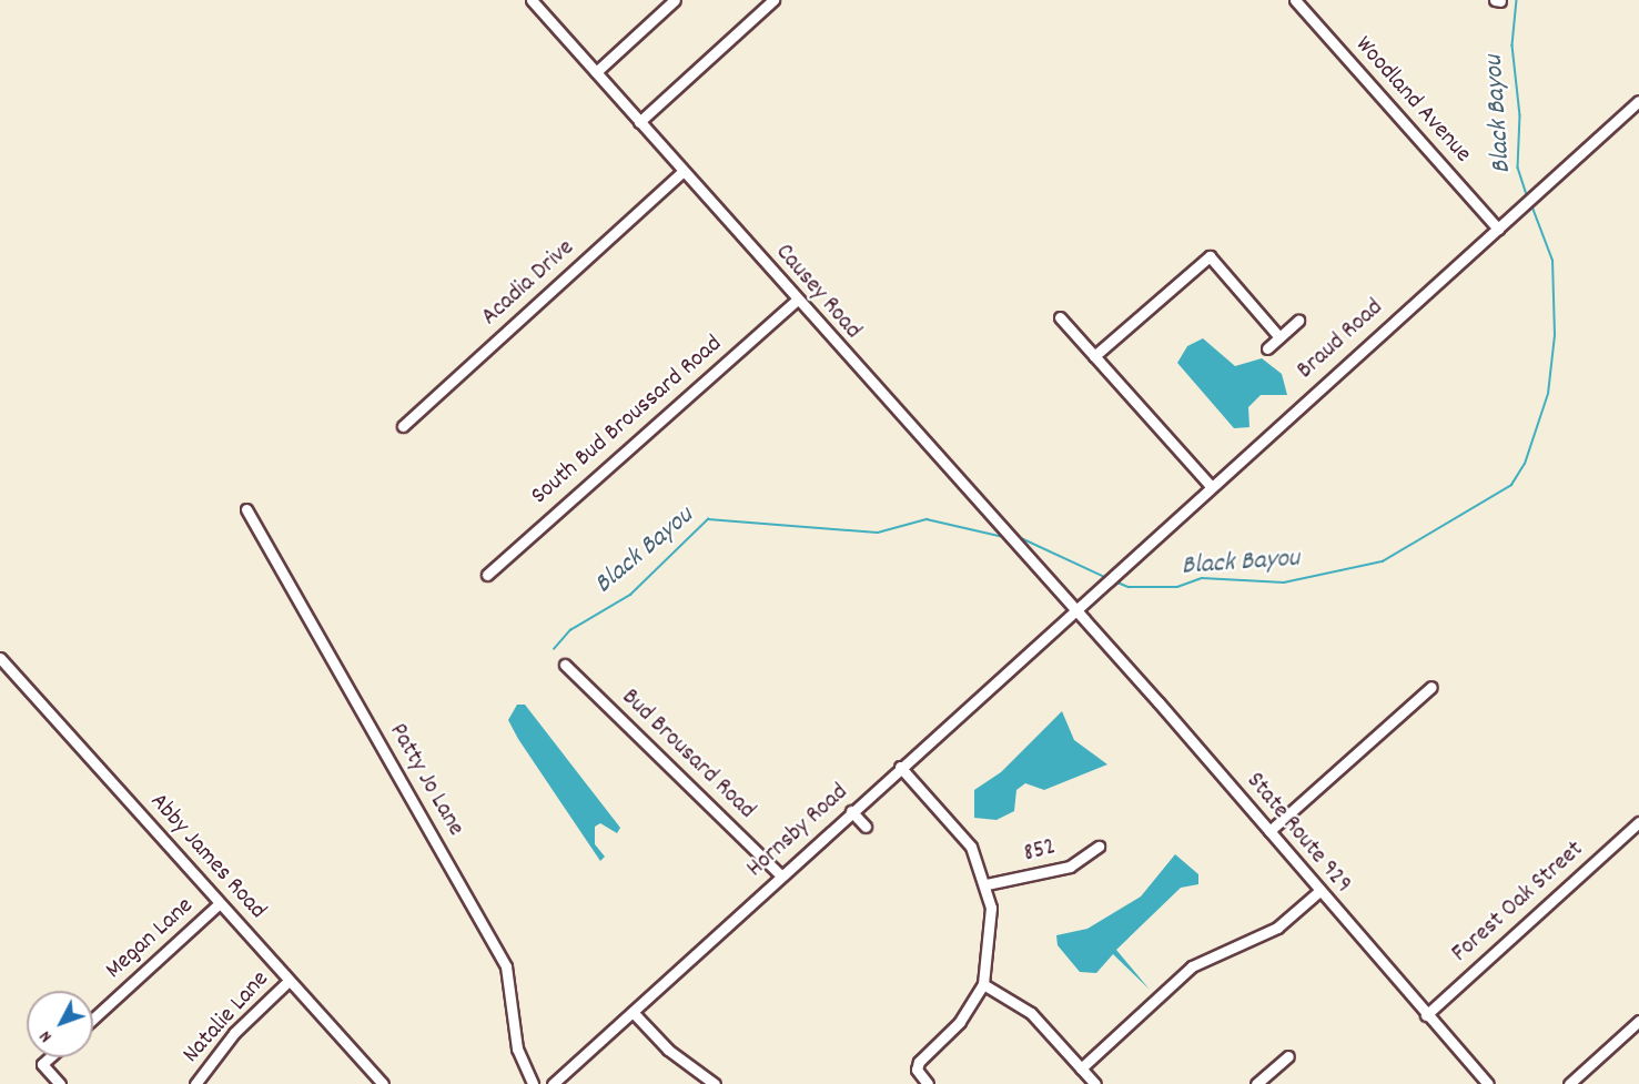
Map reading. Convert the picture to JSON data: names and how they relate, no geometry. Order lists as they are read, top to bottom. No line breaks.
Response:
{"streets":{"street":["Woodland Avenue","Acadia Drive","Causey Road","Braud Road","South Bud Broussard Road","Bud Brousard Road","Patty Jo Lane","Hornsby Road","State Route 929","852","Abby James Road","Forest Oak Street","Megan Lane","Natalie Lane"]},"crossings":[["Woodland Avenue","Braud Road"],["Acadia Drive","Causey Road"],["Causey Road","Braud Road"],["Causey Road","South Bud Broussard Road"],["Causey Road","Hornsby Road"],["Causey Road","State Route 929"],["Braud Road","Hornsby Road"],["Braud Road","State Route 929"],["Bud Brousard Road","Hornsby Road"],["Hornsby Road","State Route 929"],["State Route 929","Forest Oak Street"],["Abby James Road","Megan Lane"],["Abby James Road","Natalie Lane"]],"water":["Black Bayou"],"north":"bottom left"}
